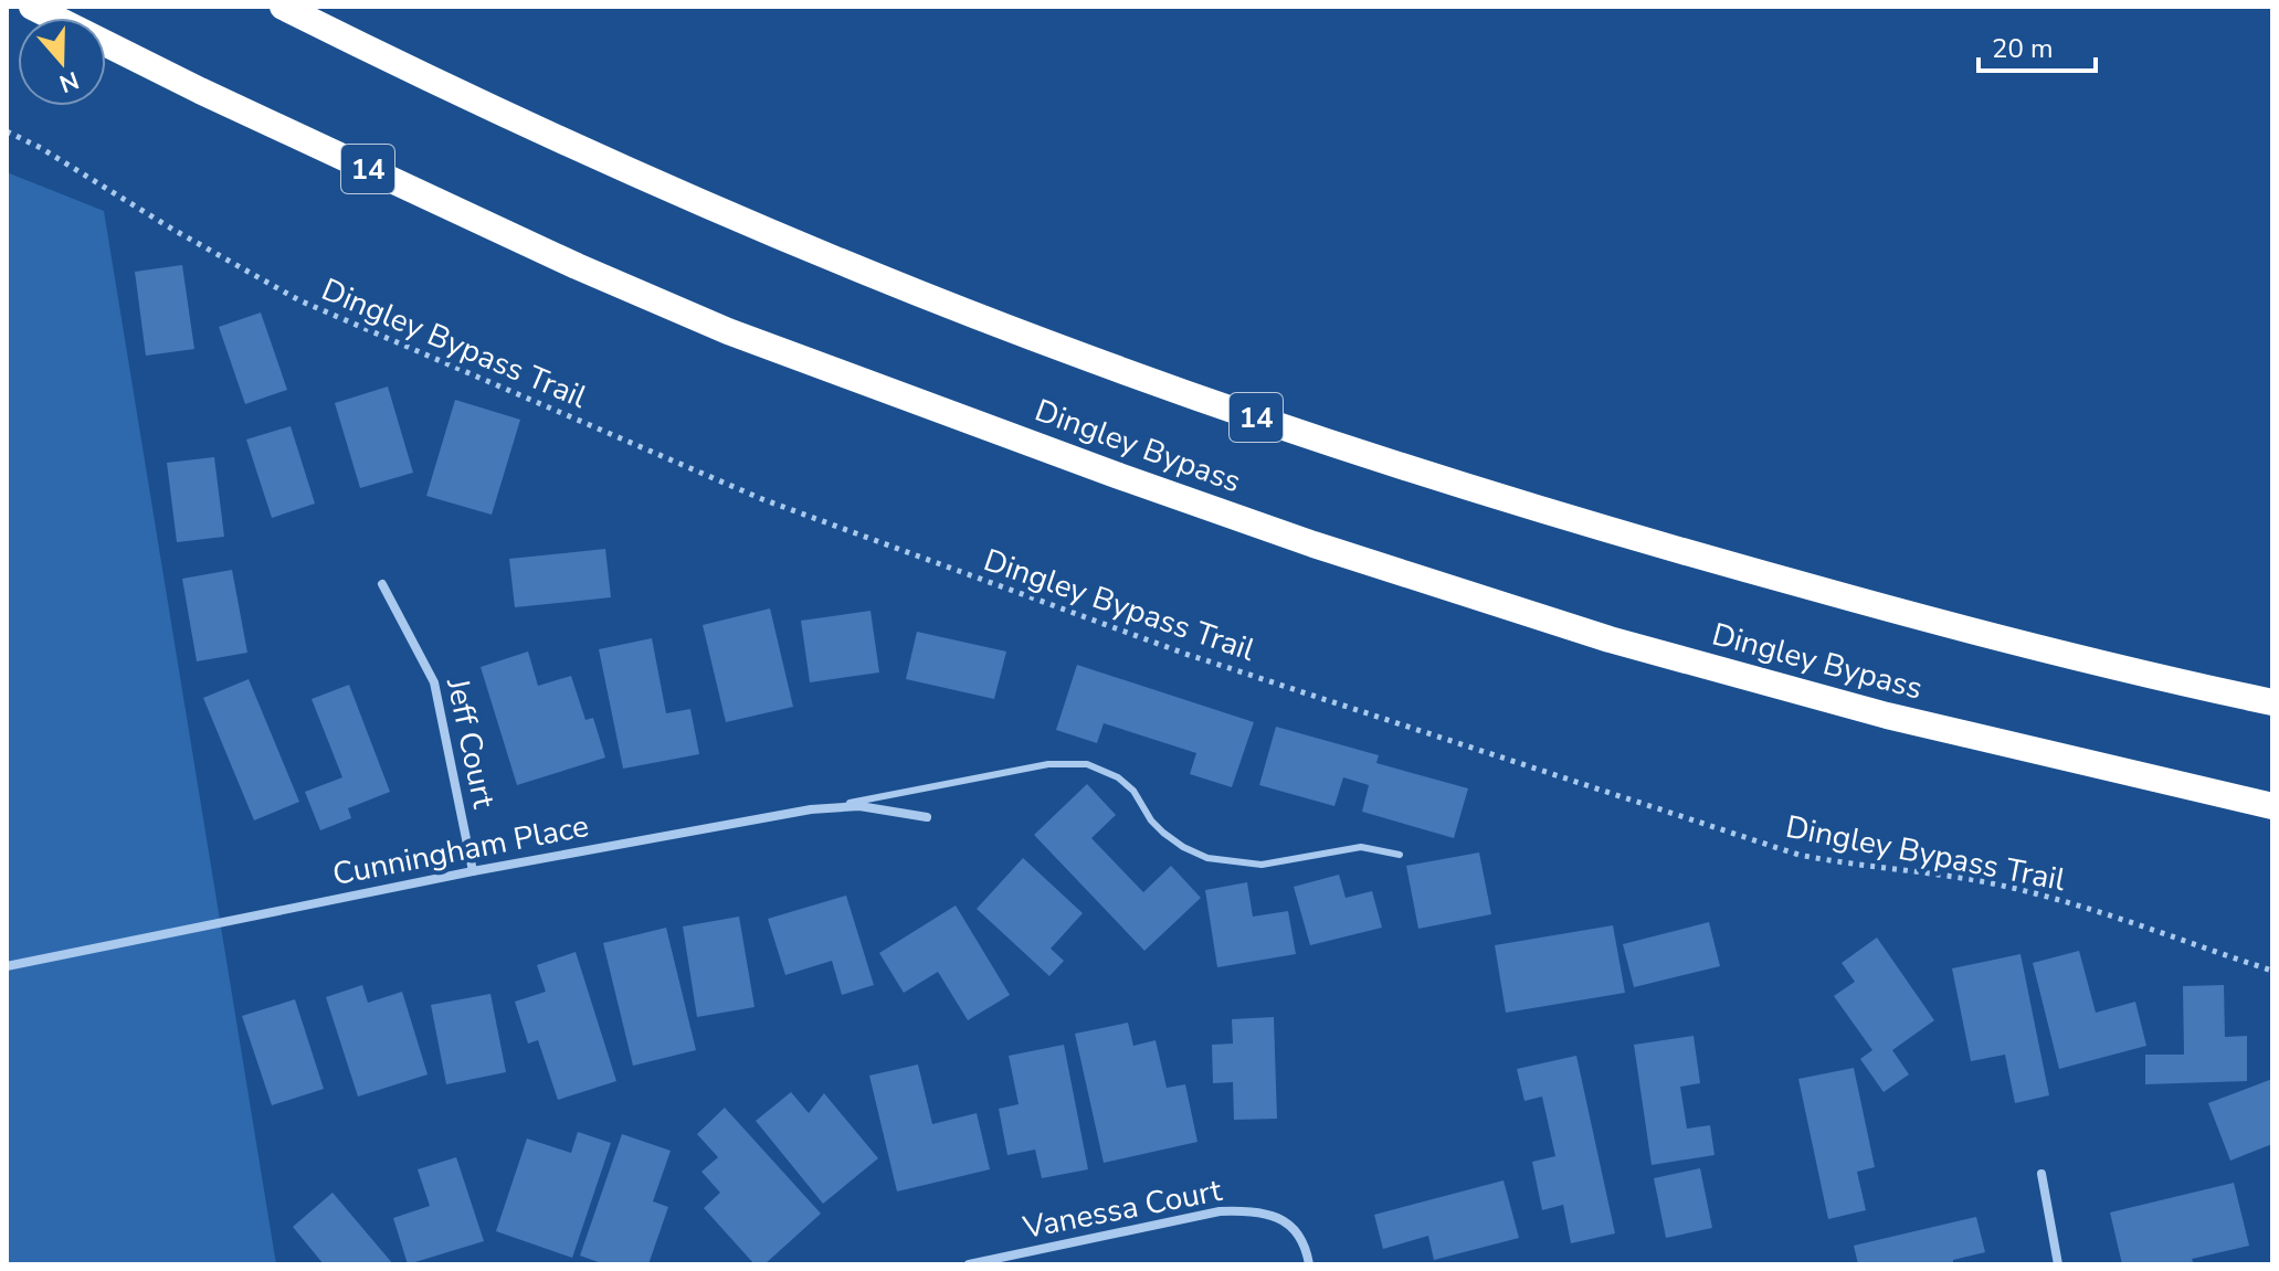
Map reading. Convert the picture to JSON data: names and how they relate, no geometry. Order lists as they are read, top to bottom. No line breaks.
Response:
{"streets":{"highway":["14","Dingley Bypass"],"street":["Jeff Court","Cunningham Place","Vanessa Court"],"path":["Dingley Bypass Trail"]},"crossings":[["Jeff Court","Cunningham Place"]],"scale_bar":"20 m","north":"bottom"}
